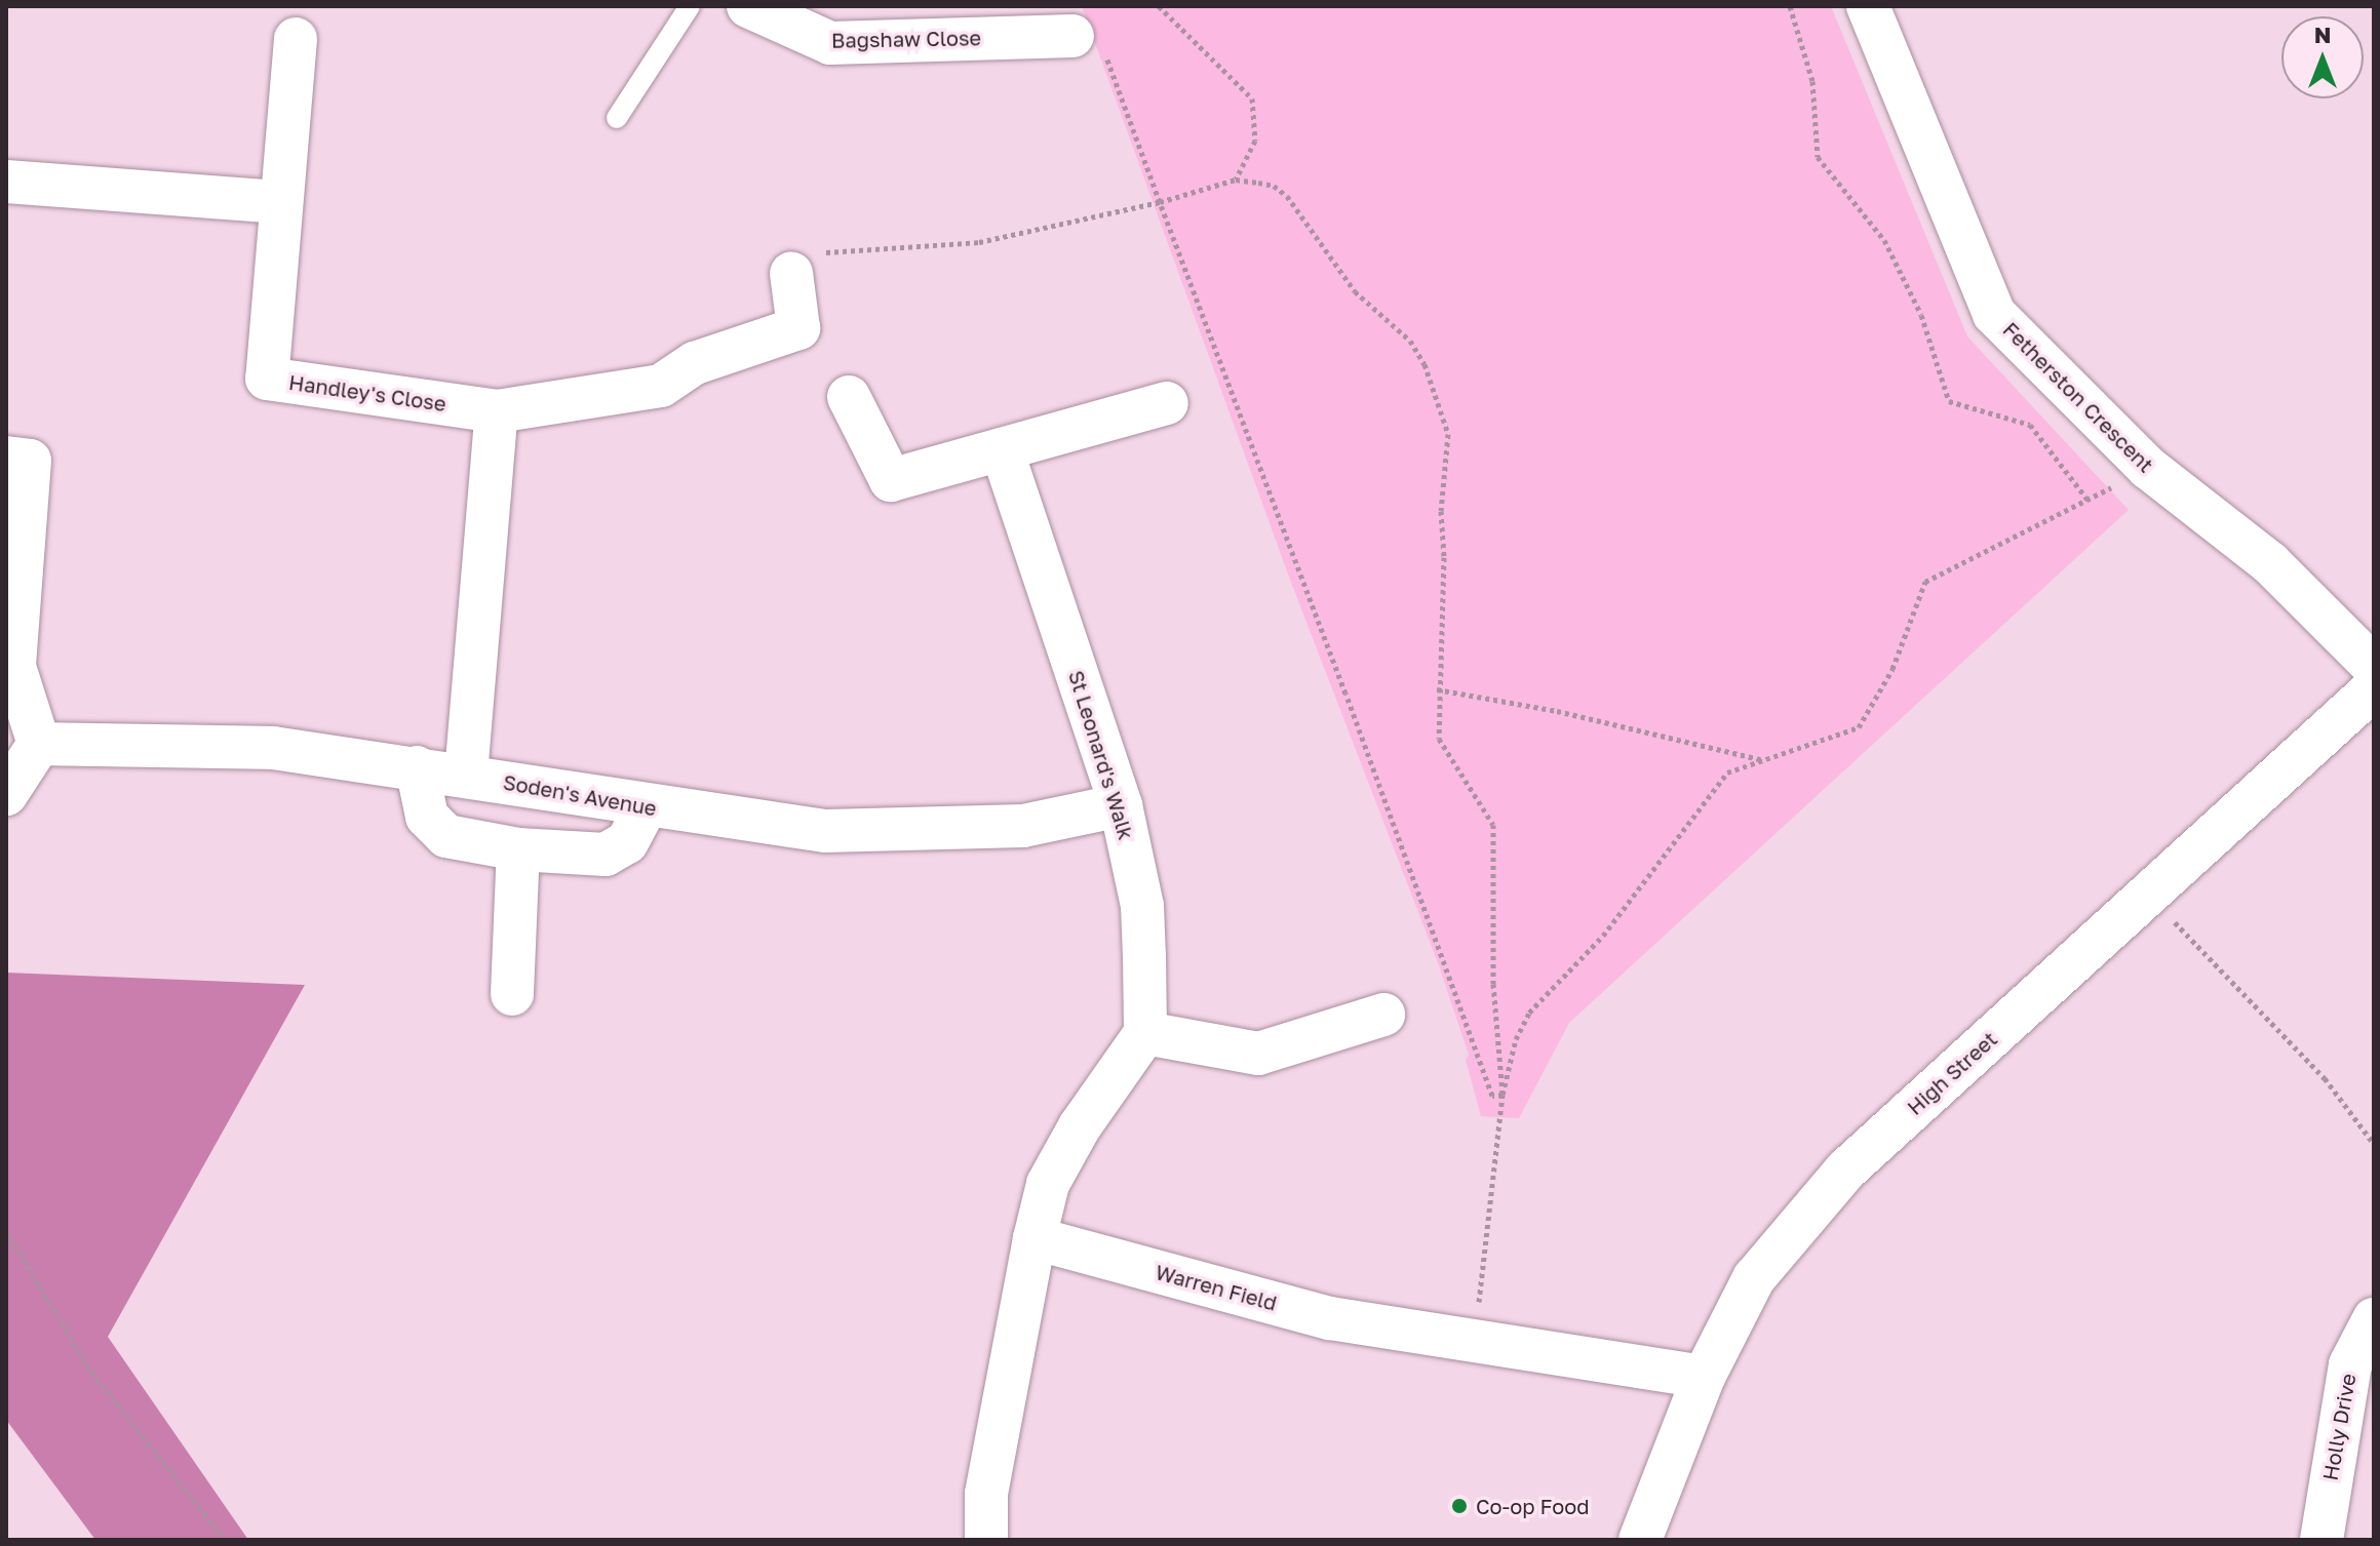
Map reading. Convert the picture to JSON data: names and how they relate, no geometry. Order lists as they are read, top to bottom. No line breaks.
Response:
{"streets":{"street":["Bagshaw Close","Handley's Close","Fetherston Crescent","St Leonard's Walk","Soden's Avenue","High Street","Warren Field","Holly Drive"]},"crossings":[["St Leonard's Walk","Soden's Avenue"],["High Street","Warren Field"]],"places":["Co-op Food"],"north":"top"}
